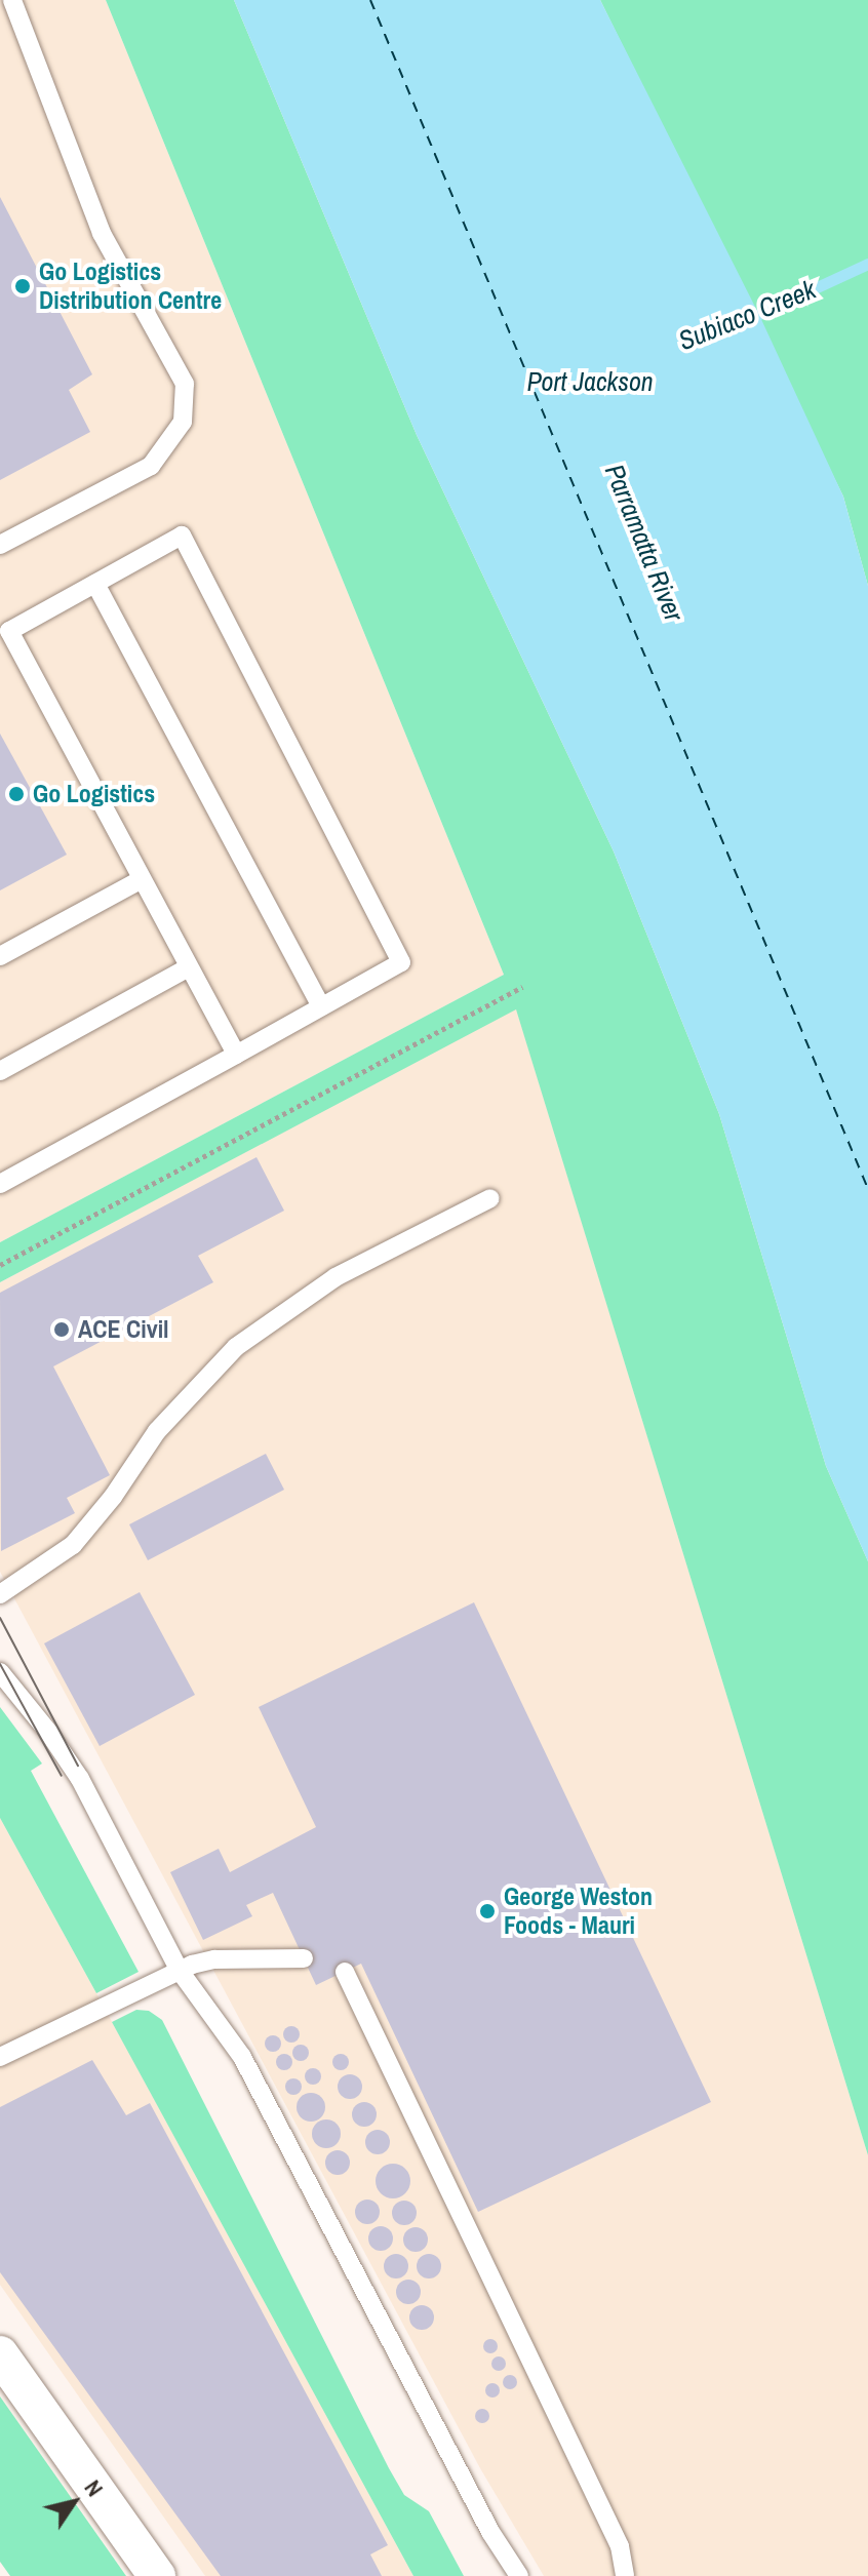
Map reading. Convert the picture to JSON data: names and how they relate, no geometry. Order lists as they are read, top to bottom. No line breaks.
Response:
{"water":["Subiaco Creek","Port Jackson","Parramatta River"],"places":["Go Logistics Distribution Centre","Go Logistics","ACE Civil","George Weston Foods - Mauri"],"north":"top right"}
